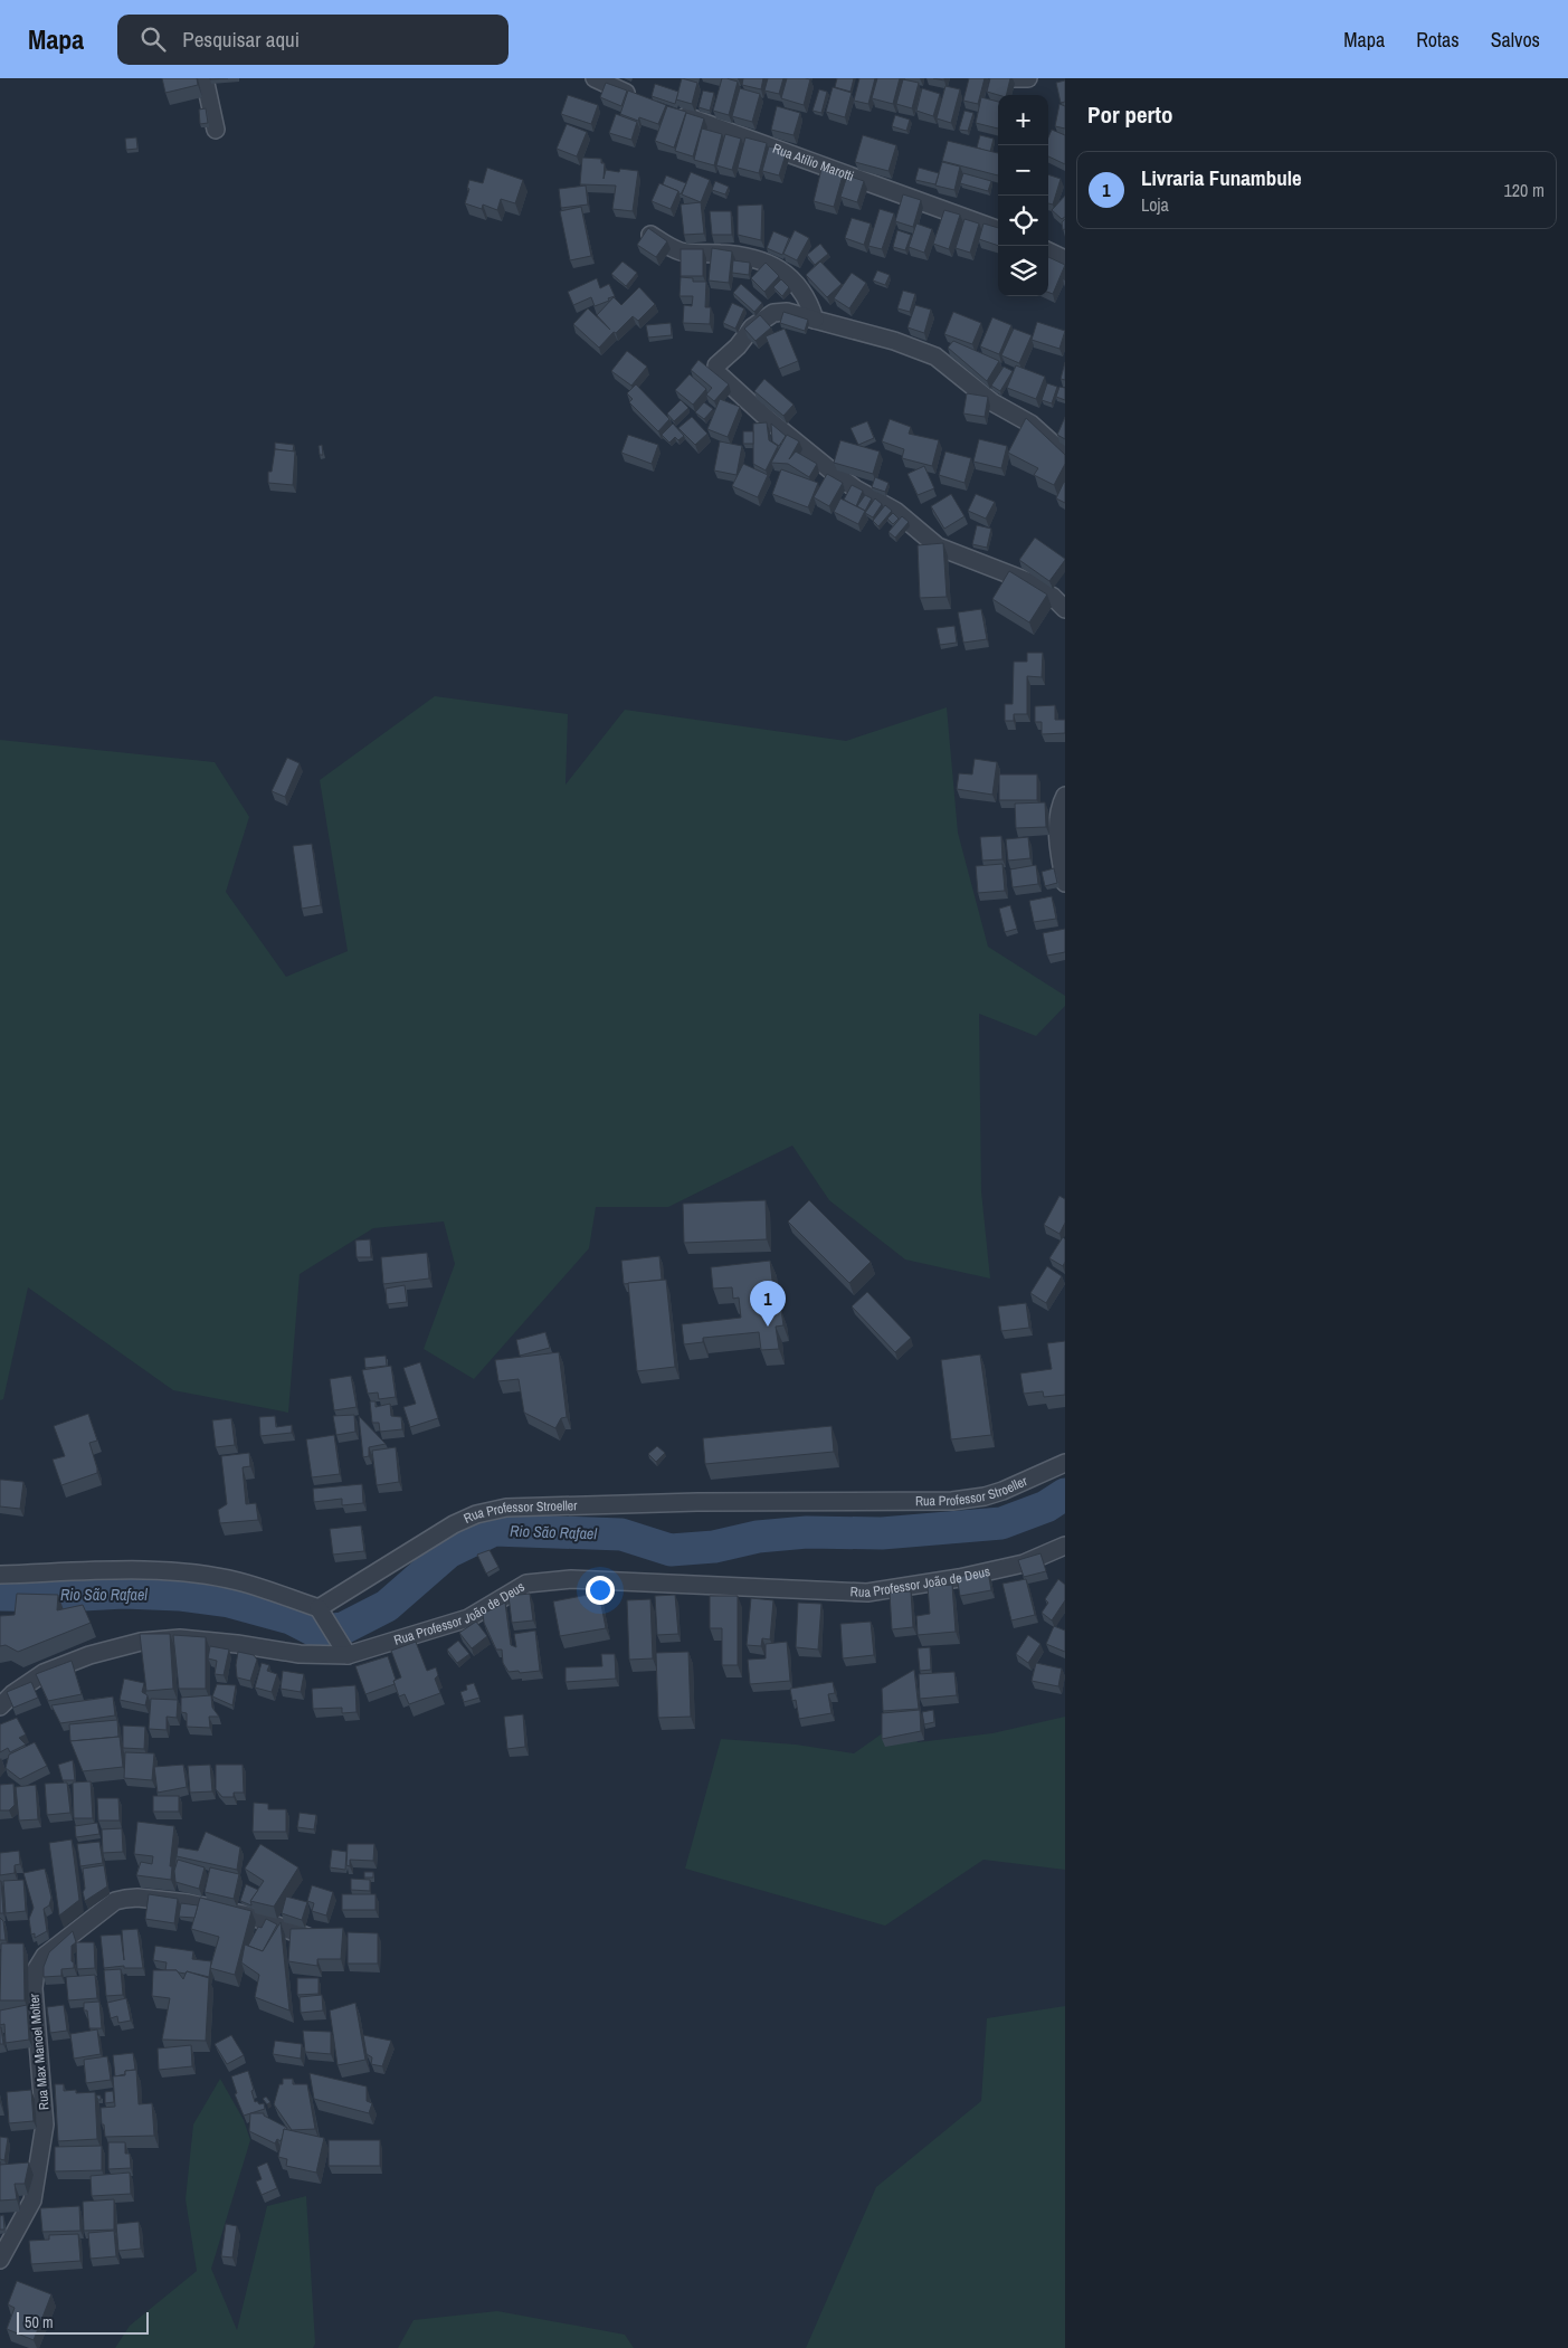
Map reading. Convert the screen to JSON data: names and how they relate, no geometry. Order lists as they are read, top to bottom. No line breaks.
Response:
{"streets":{"street":["Rua Atílio Marotti","Rua Professor Stroeller","Rua Professor João de Deus","Rua Max Manoel Molter"]},"water":["Rio São Rafael"],"scale_bar":"50 m","page":{"header":"Mapa","search":"Pesquisar aqui","nav":["Mapa","Rotas","Salvos"],"heading":"Por perto","map_buttons":["+","−"],"list":[{"mark":"1","name":"Livraria Funambule","note":"Loja","value":"120 m"}],"pins":"1","scale":"50 m"}}
